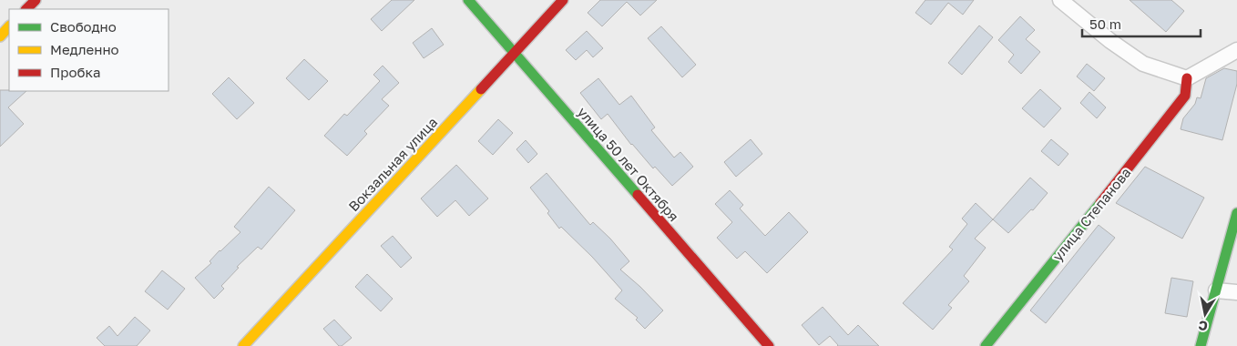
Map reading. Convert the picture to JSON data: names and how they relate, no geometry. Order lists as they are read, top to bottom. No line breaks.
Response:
{"streets":{"street":["Вокзальная улица","улица 50 лет Октября","улица Степанова"]},"crossings":[["Вокзальная улица","улица 50 лет Октября"]],"legend":["Свободно","Медленно","Пробка"],"scale_bar":"50 m","north":"bottom"}
